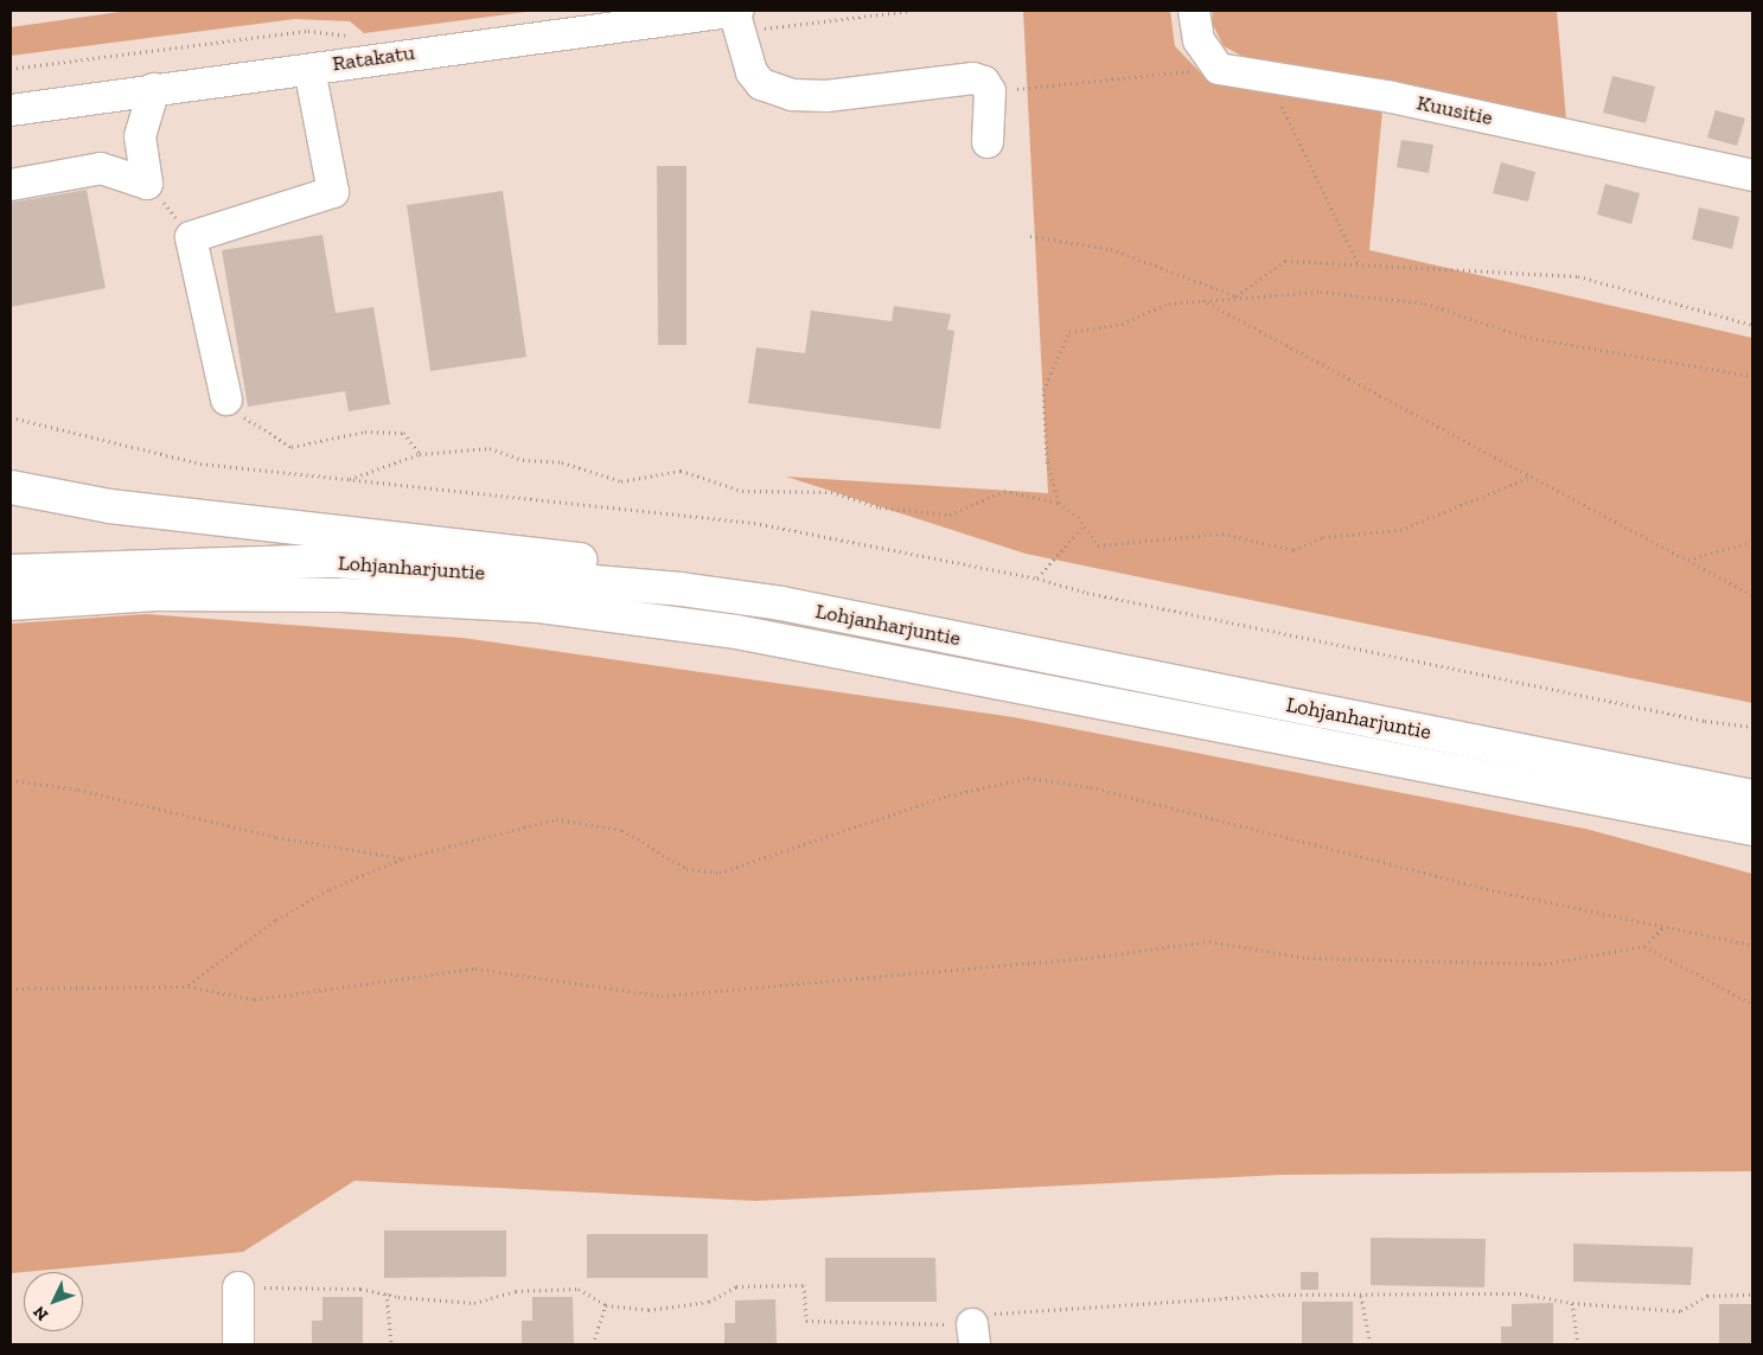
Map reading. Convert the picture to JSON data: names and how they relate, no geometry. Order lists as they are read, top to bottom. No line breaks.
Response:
{"streets":{"highway":["Lohjanharjuntie"],"street":["Ratakatu","Kuusitie"]},"north":"bottom left"}
